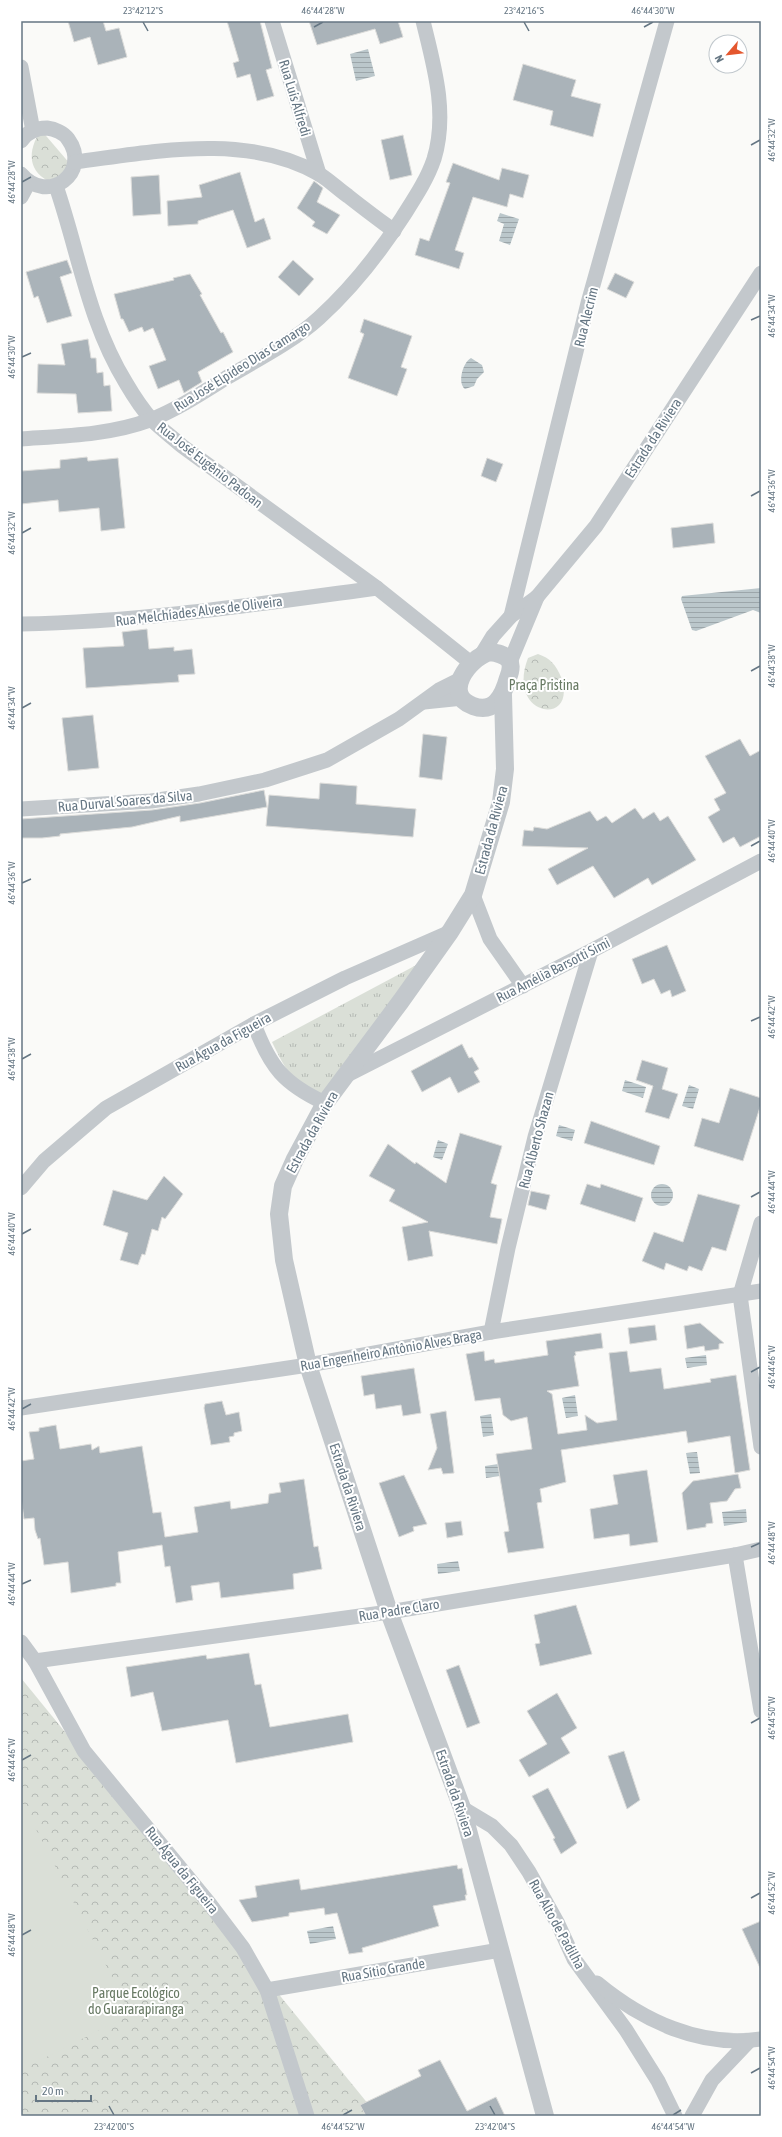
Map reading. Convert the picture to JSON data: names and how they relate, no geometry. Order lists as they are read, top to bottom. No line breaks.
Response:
{"streets":{"street":["Rua Luís Alfredi","Rua Alecrim","Rua José Elpídeo Dias Camargo","Estrada da Riviera","Rua José Eugênio Padoan","Rua Melchíades Alves de Oliveira","Rua Durval Soares da Silva","Rua Amélia Barsotti Simi","Rua Água da Figueira","Rua Alberto Shazan","Rua Engenheiro Antônio Alves Braga","Rua Padre Claro","Rua Alto de Padilha","Rua Sítio Grande"]},"crossings":[["Rua Alecrim","Estrada da Riviera"],["Rua José Elpídeo Dias Camargo","Rua José Eugênio Padoan"],["Estrada da Riviera","Rua José Eugênio Padoan"],["Estrada da Riviera","Rua Durval Soares da Silva"],["Estrada da Riviera","Rua Amélia Barsotti Simi"],["Estrada da Riviera","Rua Água da Figueira"],["Estrada da Riviera","Rua Engenheiro Antônio Alves Braga"],["Estrada da Riviera","Rua Padre Claro"],["Estrada da Riviera","Rua Alto de Padilha"],["Estrada da Riviera","Rua Sítio Grande"],["Rua José Eugênio Padoan","Rua Melchíades Alves de Oliveira"],["Rua José Eugênio Padoan","Rua Durval Soares da Silva"],["Rua Amélia Barsotti Simi","Rua Alberto Shazan"],["Rua Água da Figueira","Rua Padre Claro"],["Rua Água da Figueira","Rua Sítio Grande"],["Rua Alberto Shazan","Rua Engenheiro Antônio Alves Braga"]],"parks":["Praça Pristina","Parque Ecológico do Guararapiranga"],"scale_bar":"20 m","north":"bottom left","coordinates":["23°42'12\"S","46°44'28\"W","23°42'16\"S","46°44'30\"W","46°44'32\"W","46°44'34\"W","46°44'36\"W","46°44'38\"W","46°44'40\"W","46°44'42\"W","46°44'44\"W","46°44'46\"W","46°44'48\"W","46°44'50\"W","46°44'52\"W","46°44'54\"W","23°42'00\"S","23°42'04\"S"]}
